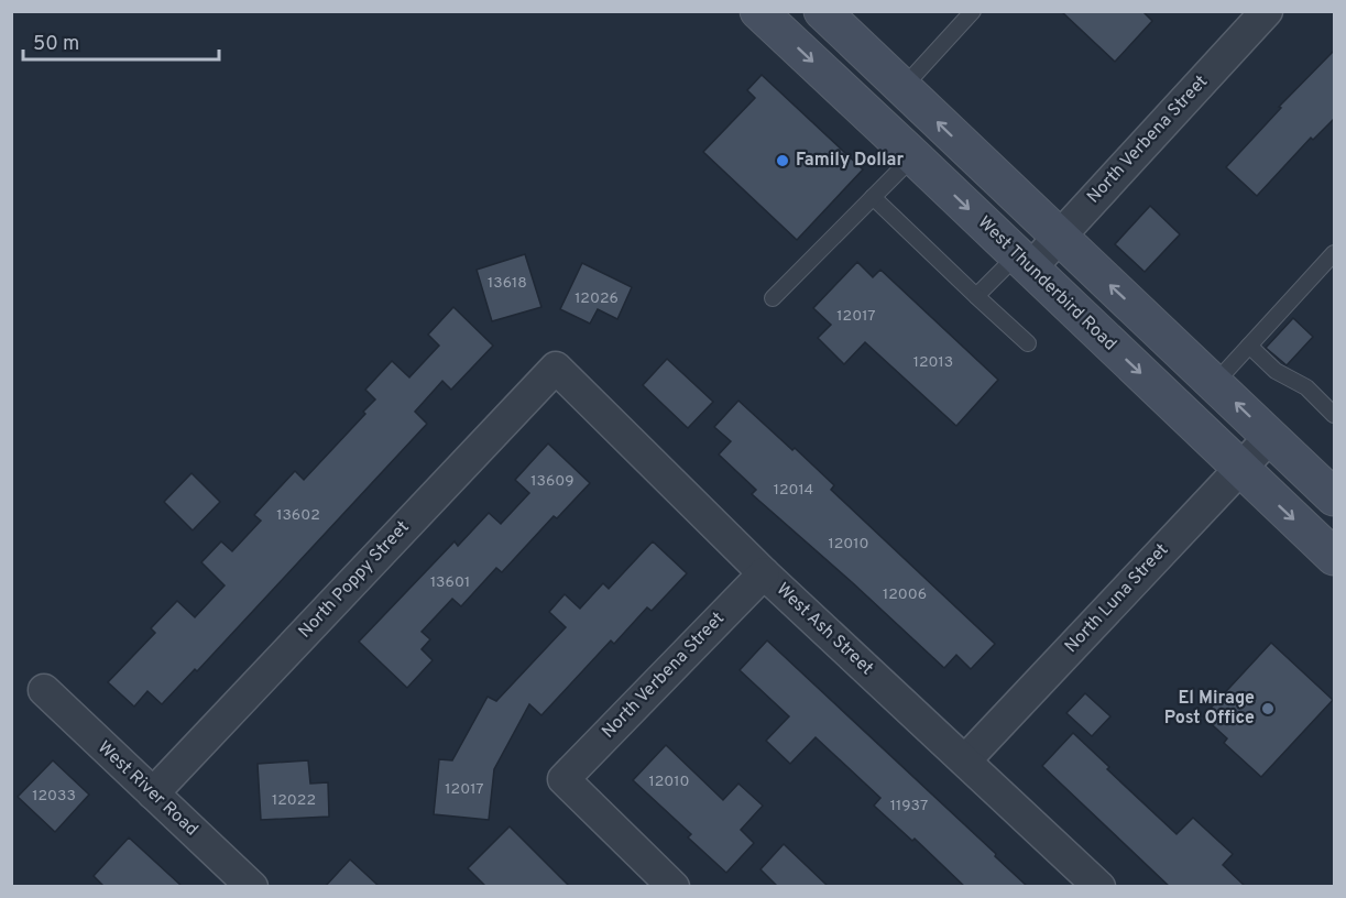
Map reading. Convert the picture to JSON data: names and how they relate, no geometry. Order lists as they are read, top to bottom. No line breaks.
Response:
{"streets":{"main road":["West Thunderbird Road"],"street":["North Verbena Street","North Poppy Street","North Luna Street","West Ash Street","West River Road"]},"crossings":[["North Verbena Street","West Thunderbird Road"],["North Verbena Street","West Ash Street"],["West Thunderbird Road","North Luna Street"],["North Poppy Street","West Ash Street"],["North Poppy Street","West River Road"],["North Luna Street","West Ash Street"]],"places":["Family Dollar","El Mirage Post Office"],"house_numbers":["13618","12026","12017","12013","13609","12014","13602","12010","13601","12006","12010","12017","12033","12022","11937"],"scale_bar":"50 m"}
